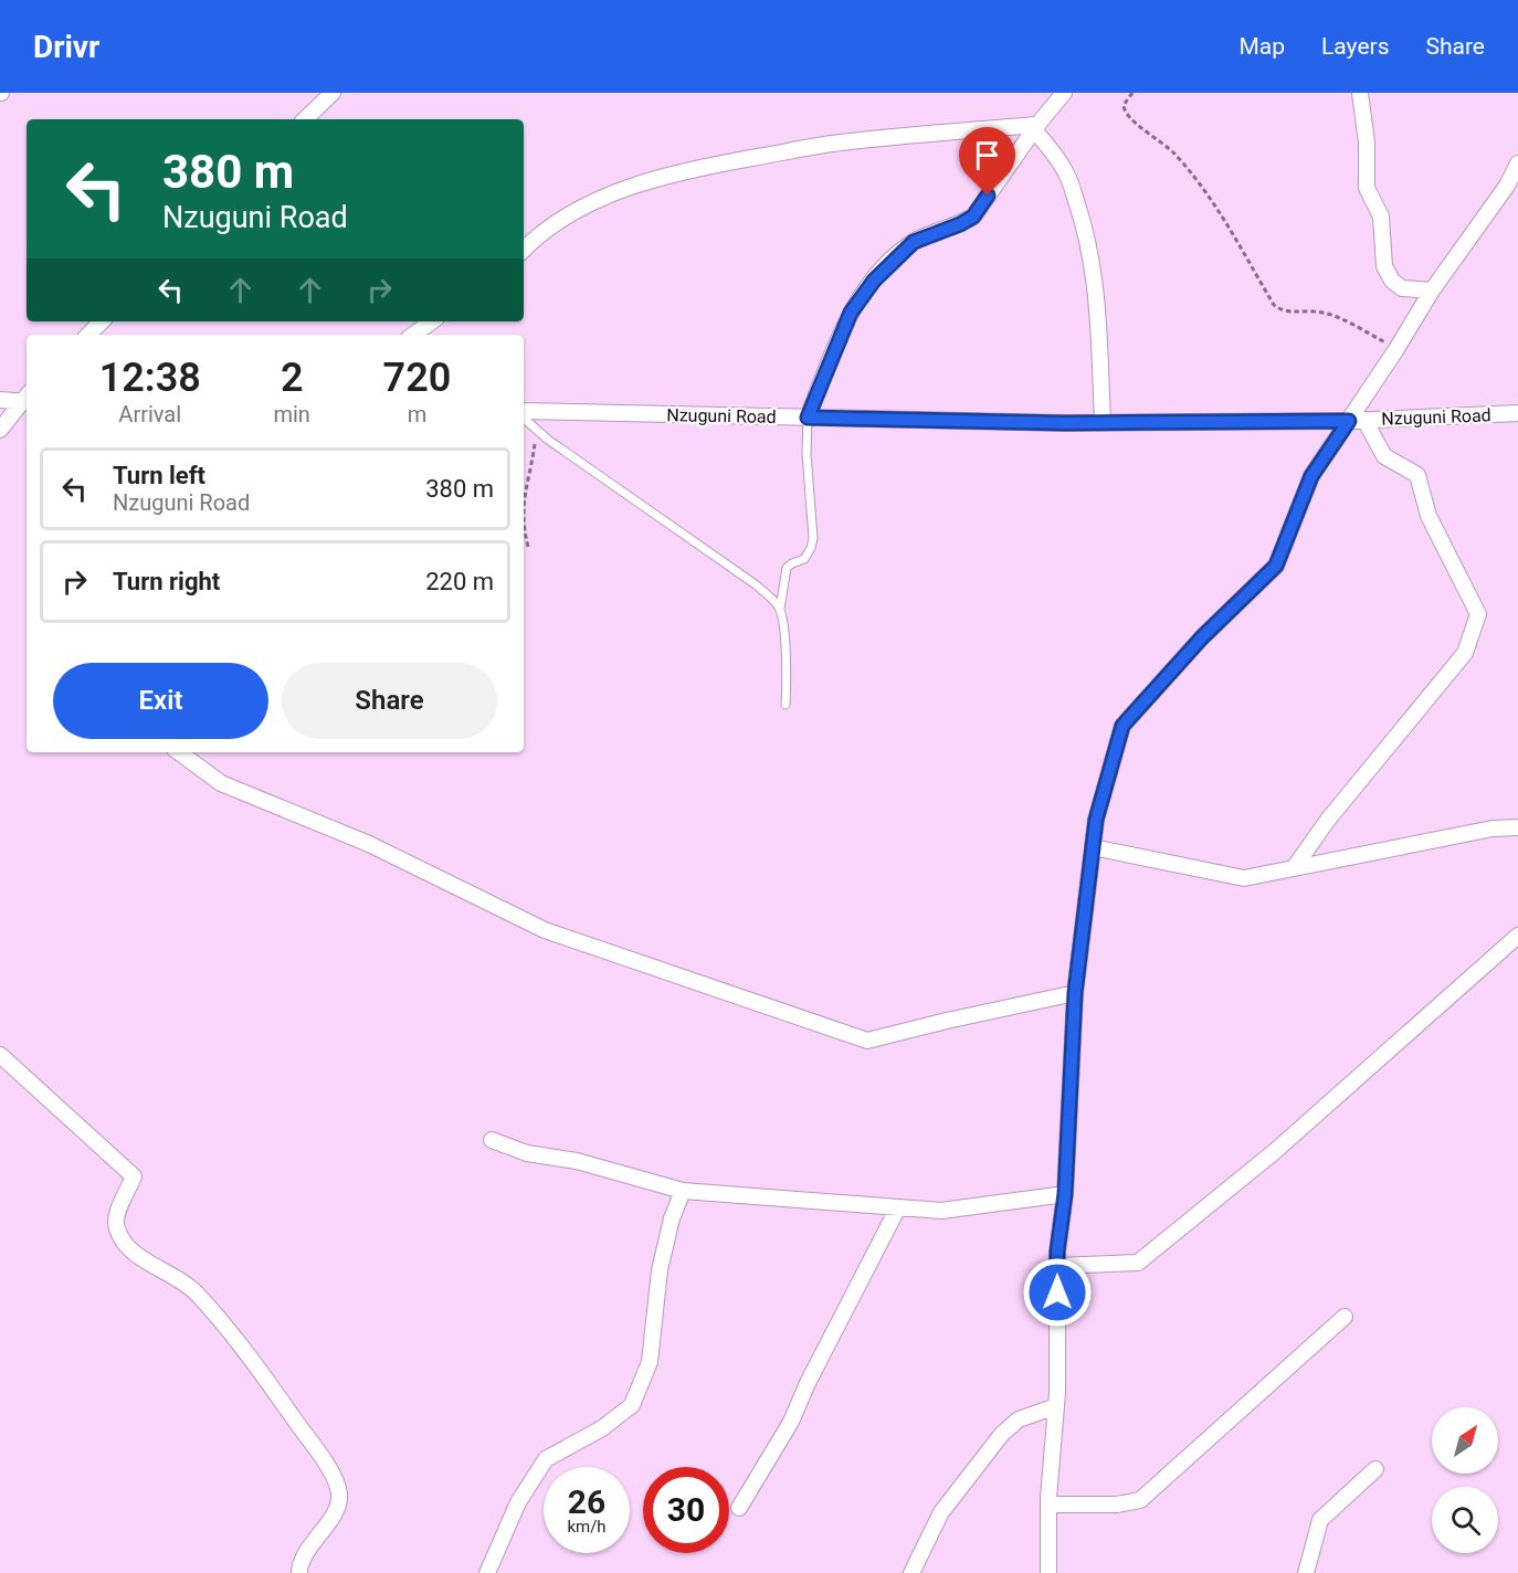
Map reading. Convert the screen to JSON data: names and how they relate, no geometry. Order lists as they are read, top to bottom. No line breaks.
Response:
{"streets":{"street":["Nzuguni Road"]},"north":"top right","page":{"header":"Drivr","nav":["Map","Layers","Share"],"turn":["380 m","Nzuguni Road"],"eta":["12:38","Arrival","2","min","720","m"],"list":[{"name":"Turn left","note":"Nzuguni Road","value":"380 m"},{"name":"Turn right","value":"220 m"}],"buttons":["Exit","Share"],"speed":"26 km/h","limit":"30"}}
